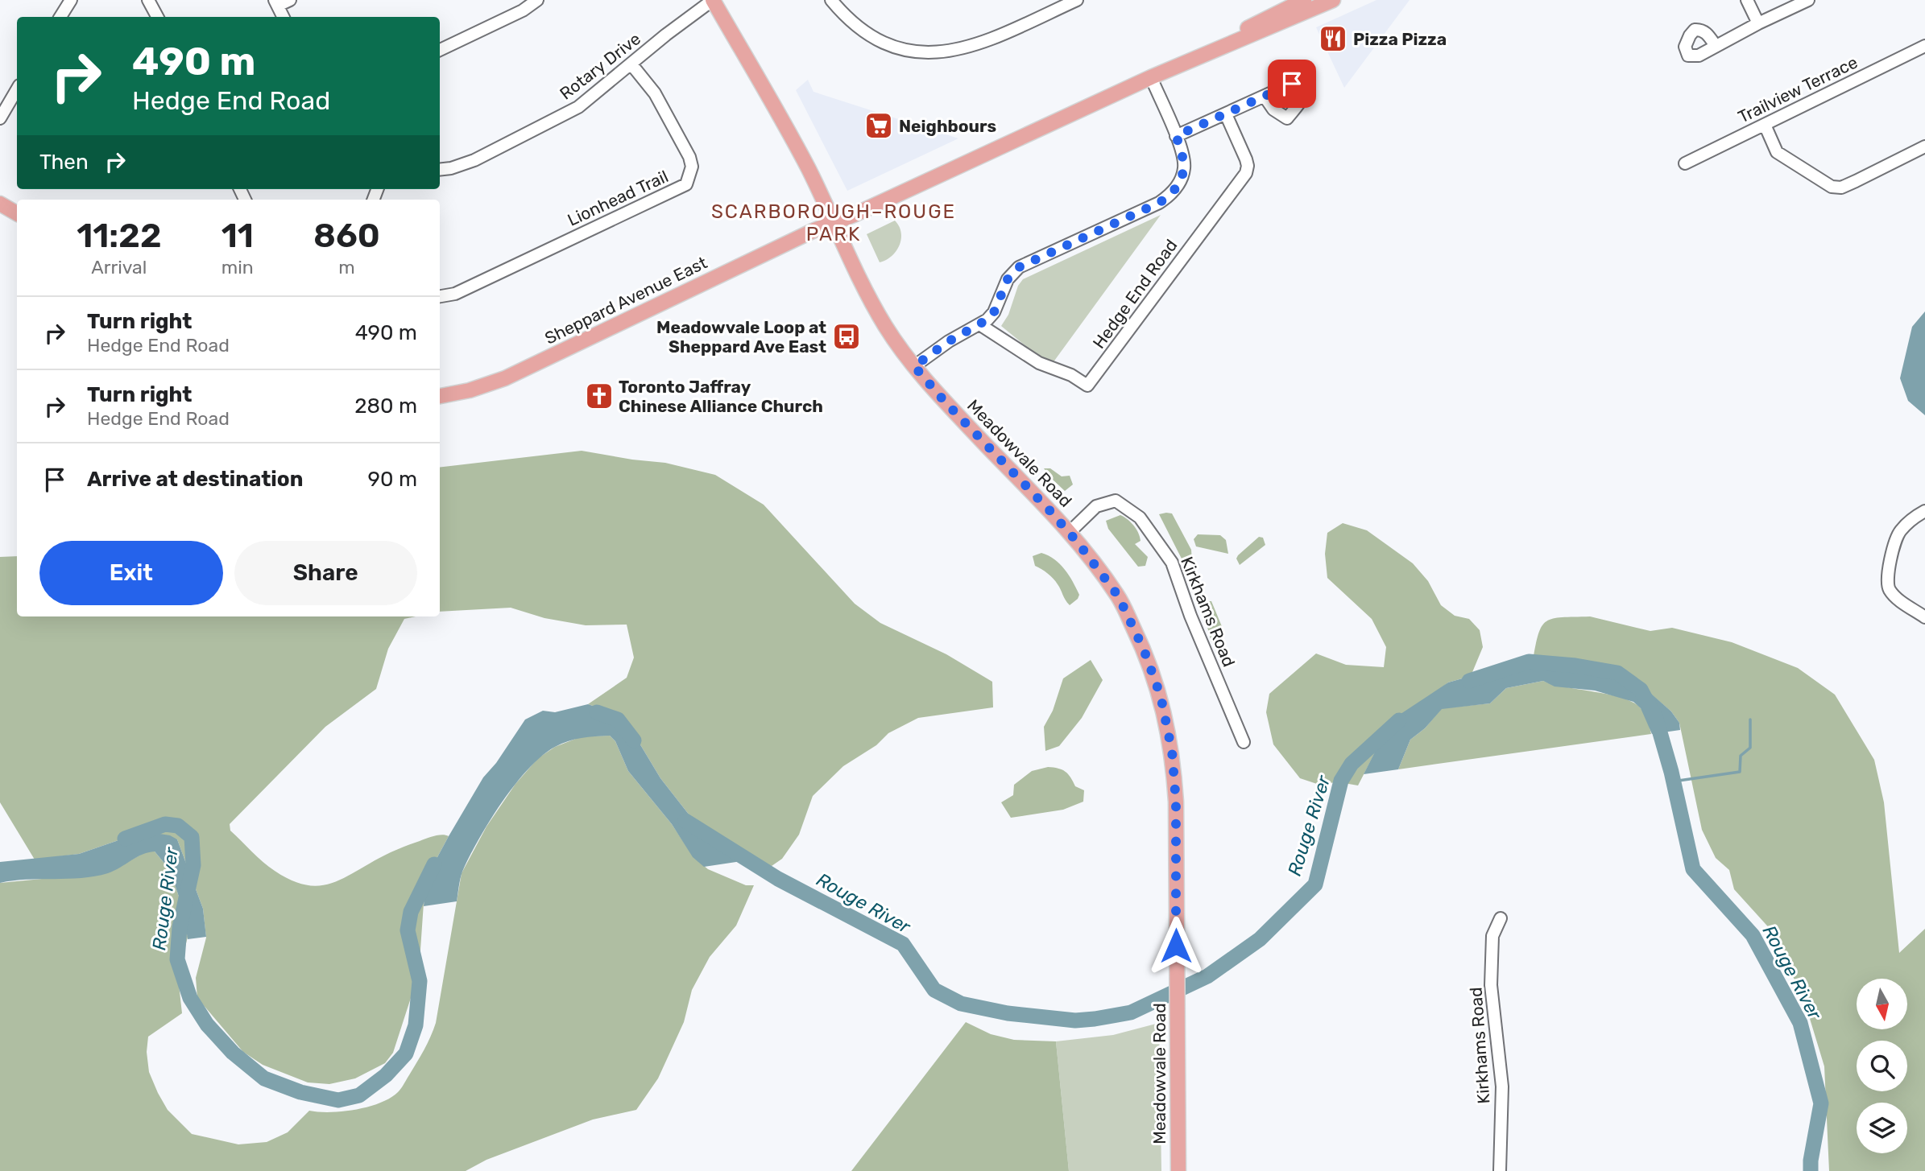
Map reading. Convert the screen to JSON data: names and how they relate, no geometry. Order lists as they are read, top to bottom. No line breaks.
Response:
{"streets":{"main road":["Sheppard Avenue East","Meadowvale Road"],"street":["Rotary Drive","Trailview Terrace","Lionhead Trail","Hedge End Road","Kirkhams Road"]},"crossings":[["Rotary Drive","Lionhead Trail"],["Rotary Drive","Meadowvale Road"],["Sheppard Avenue East","Meadowvale Road"],["Meadowvale Road","Kirkhams Road"]],"districts":["SCARBOROUGH–ROUGE PARK"],"water":["Rouge River"],"places":{"restaurant":["Pizza Pizza"],"supermarket":["Neighbours"],"bus stop":["Meadowvale Loop at Sheppard Ave East"],"church":["Toronto Jaffray Chinese Alliance Church"]},"north":"bottom","page":{"turn":["490 m","Hedge End Road"],"then":"Then","eta":["11:22","Arrival","11","min","860","m"],"list":[{"name":"Turn right","note":"Hedge End Road","value":"490 m"},{"name":"Turn right","note":"Hedge End Road","value":"280 m"},{"name":"Arrive at destination","value":"90 m"}],"buttons":["Exit","Share"]}}
